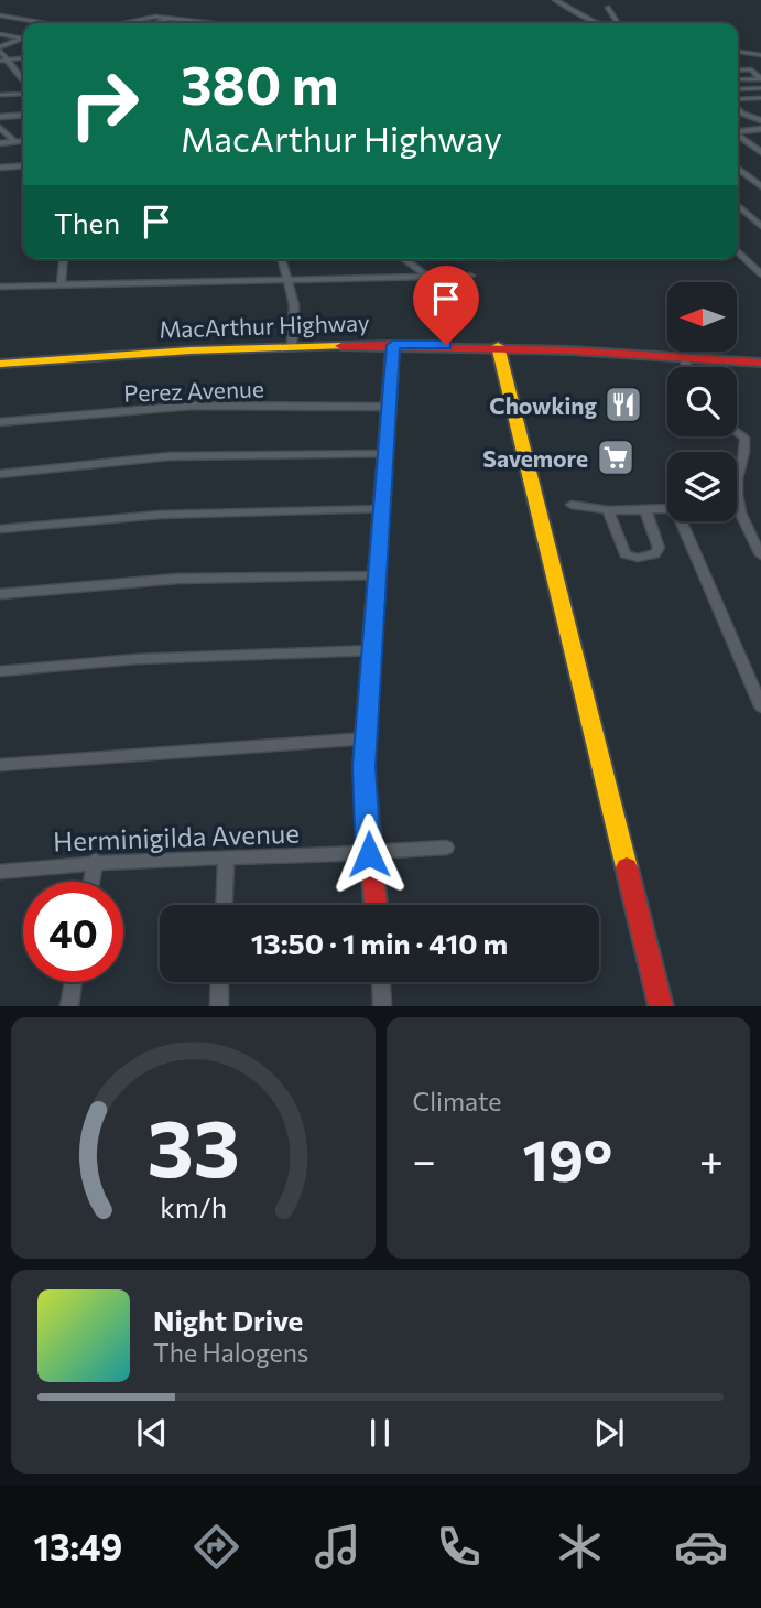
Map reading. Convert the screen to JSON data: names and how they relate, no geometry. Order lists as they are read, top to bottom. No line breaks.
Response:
{"streets":{"main road":["MacArthur Highway"],"street":["Perez Avenue","Herminigilda Avenue"]},"places":{"restaurant":["Chowking"],"supermarket":["Savemore"]},"north":"left","page":{"turn":["380 m","MacArthur Highway"],"then":"Then","limit":"40","trip":"13:50 · 1 min · 410 m","tile":"Climate","heat":["−","19°","+"],"song":["Night Drive","The Halogens"],"tabs":"13:49","gauge":["33","km/h"]}}
